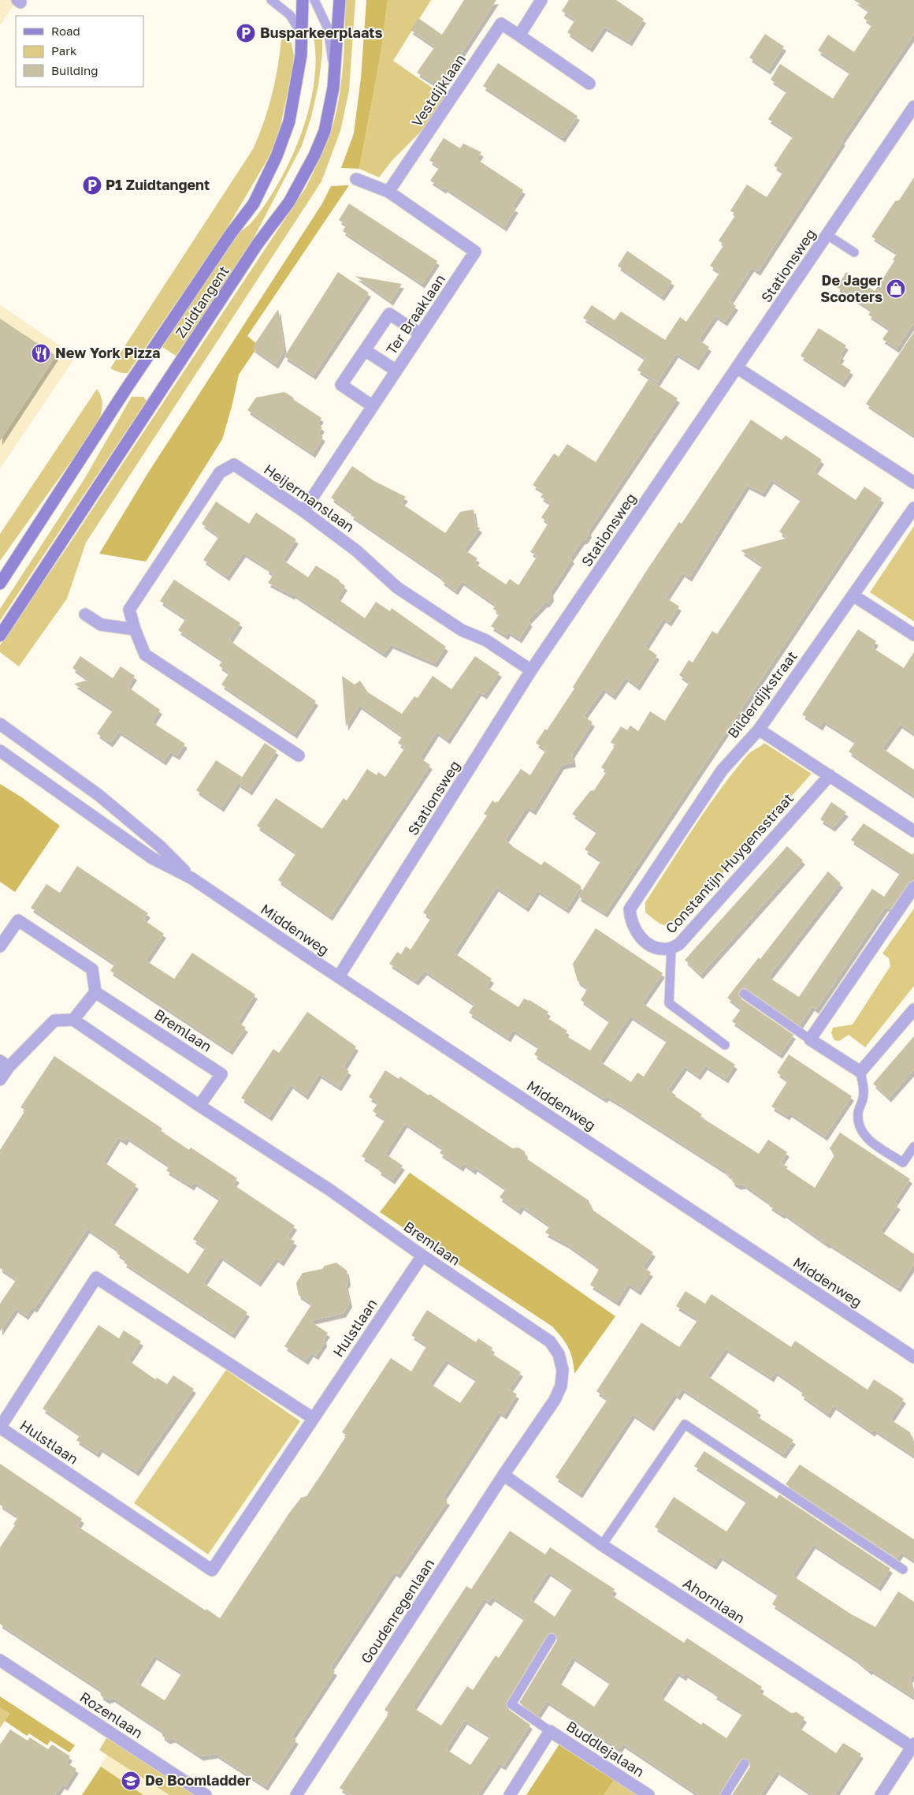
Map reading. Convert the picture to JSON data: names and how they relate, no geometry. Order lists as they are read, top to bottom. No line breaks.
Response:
{"streets":{"main road":["Zuidtangent"],"street":["Vestdijklaan","Stationsweg","Ter Braaklaan","Heijermanslaan","Bilderdijkstraat","Constantijn Huygensstraat","Middenweg","Bremlaan","Hulstlaan","Ahornlaan","Goudenregenlaan","Rozenlaan","Buddlejalaan"]},"crossings":[["Vestdijklaan","Ter Braaklaan"],["Stationsweg","Heijermanslaan"],["Stationsweg","Middenweg"],["Ter Braaklaan","Heijermanslaan"],["Bilderdijkstraat","Constantijn Huygensstraat"],["Bremlaan","Hulstlaan"],["Bremlaan","Goudenregenlaan"],["Ahornlaan","Goudenregenlaan"]],"places":{"parking":["Busparkeerplaats","P1 Zuidtangent"],"shop":["De Jager Scooters"],"restaurant":["New York Pizza"],"school or university":["De Boomladder"]},"legend":["Road","Park","Building"]}
